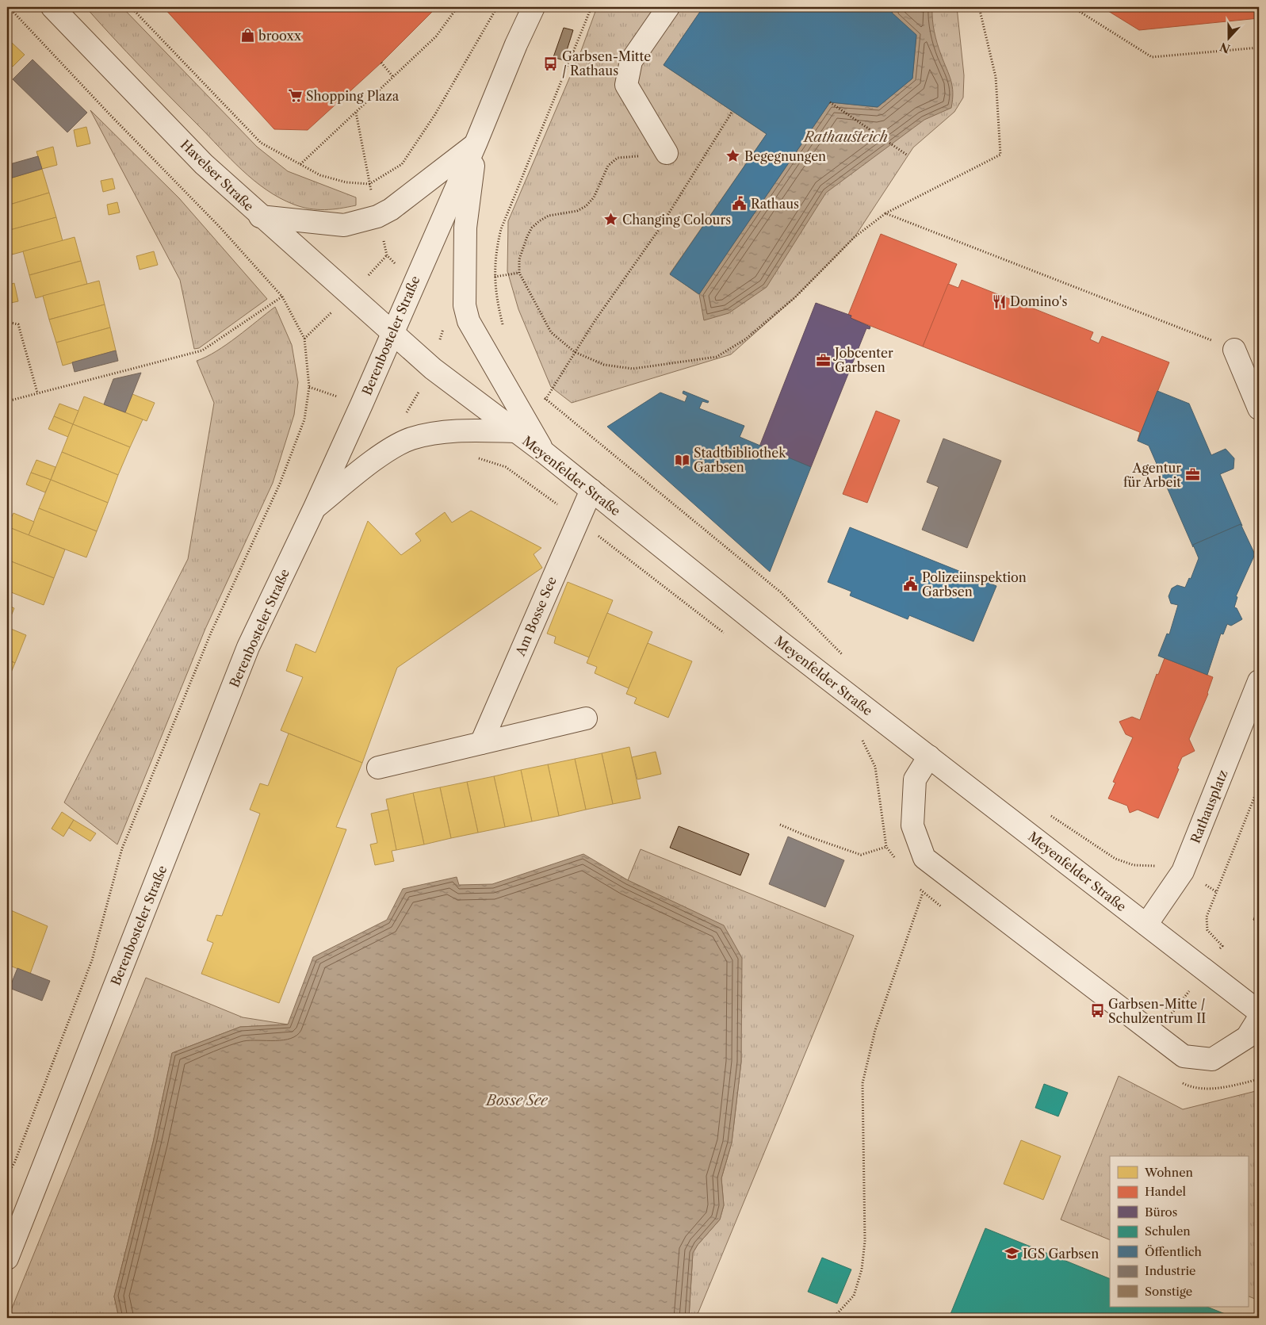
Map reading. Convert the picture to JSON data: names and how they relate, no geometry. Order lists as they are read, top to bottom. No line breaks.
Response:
{"streets":{"street":["Havelser Straße","Berenbosteler Straße","Meyenfelder Straße","Am Bosse See","Rathausplatz"]},"crossings":[["Havelser Straße","Berenbosteler Straße"],["Havelser Straße","Meyenfelder Straße"],["Berenbosteler Straße","Meyenfelder Straße"],["Meyenfelder Straße","Am Bosse See"],["Meyenfelder Straße","Rathausplatz"]],"water":["Rathausteich","Bosse See"],"places":{"shop":["brooxx"],"bus stop":["Garbsen-Mitte / Rathaus","Garbsen-Mitte / Schulzentrum II"],"supermarket":["Shopping Plaza"],"place":["Begegnungen","Changing Colours"],"public building":["Rathaus","Polizeiinspektion Garbsen"],"restaurant":["Domino's"],"office":["Jobcenter Garbsen","Agentur für Arbeit"],"library":["Stadtbibliothek Garbsen"],"school or university":["IGS Garbsen"]},"legend":["Wohnen","Handel","Büros","Schulen","Öffentlich","Industrie","Sonstige"],"north":"bottom"}
